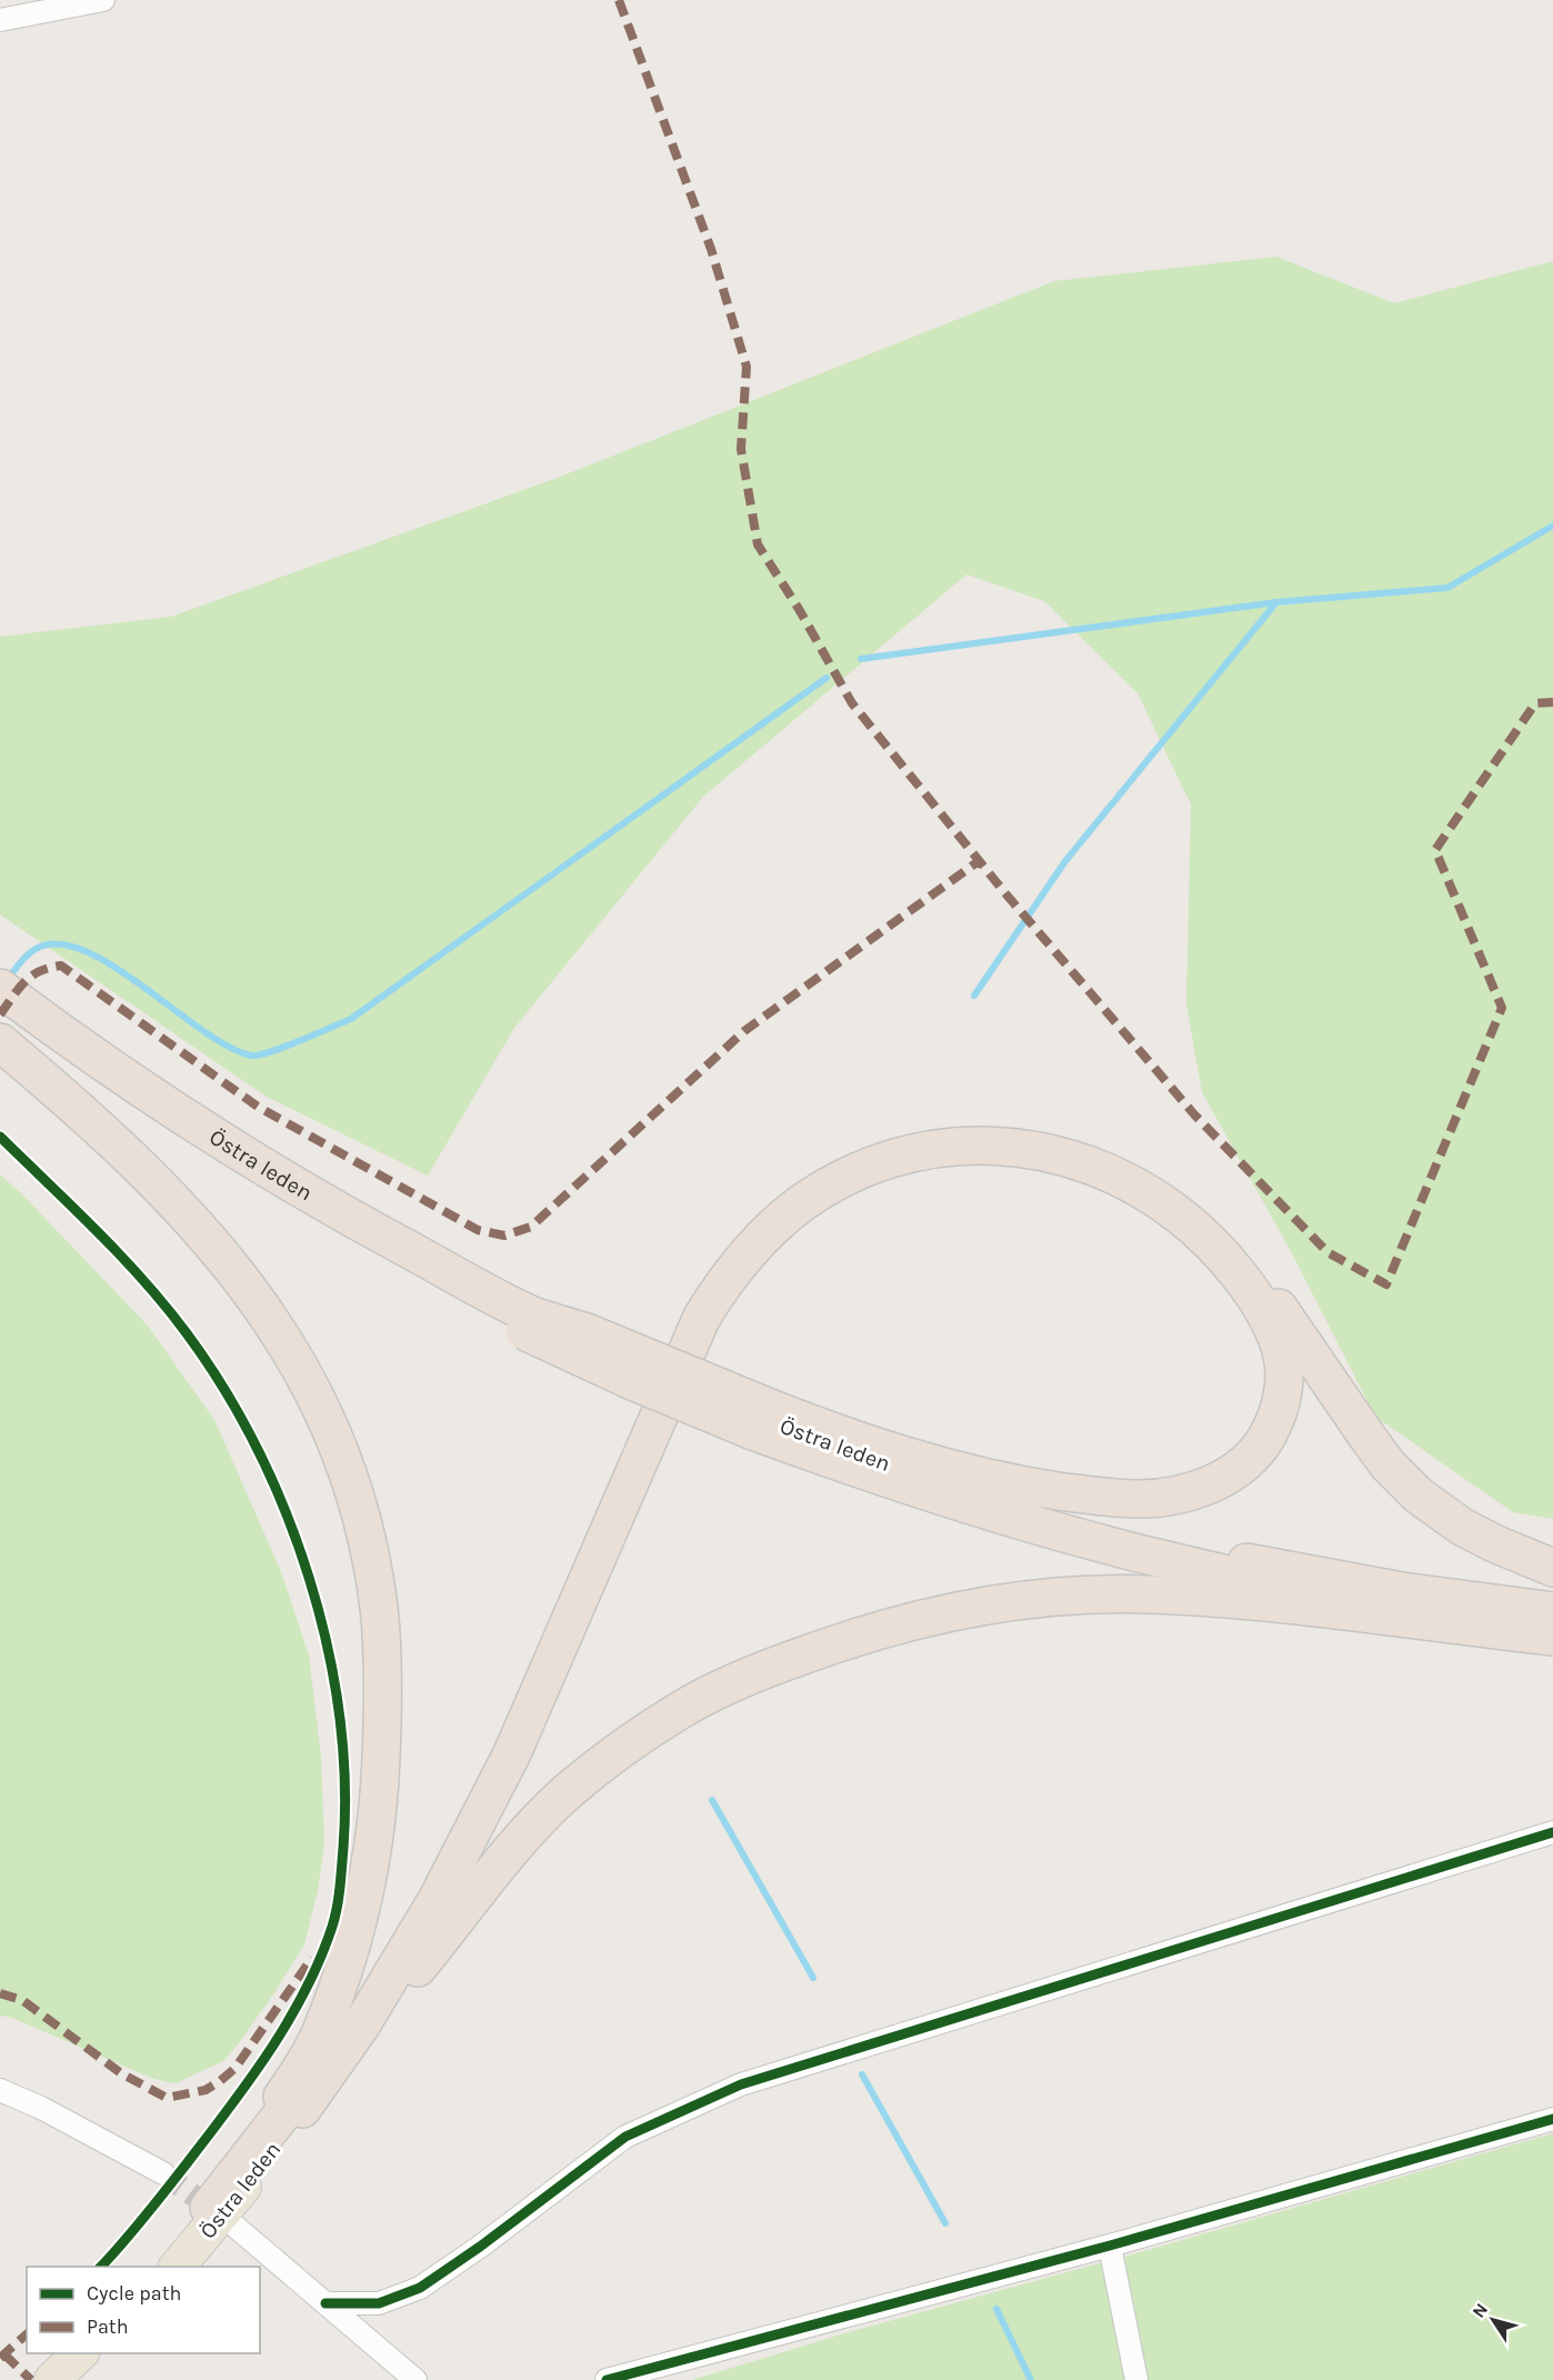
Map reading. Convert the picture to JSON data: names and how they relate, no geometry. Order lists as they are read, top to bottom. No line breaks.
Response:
{"streets":{"highway":["Östra leden"]},"legend":["Cycle path","Path"],"north":"top left"}
